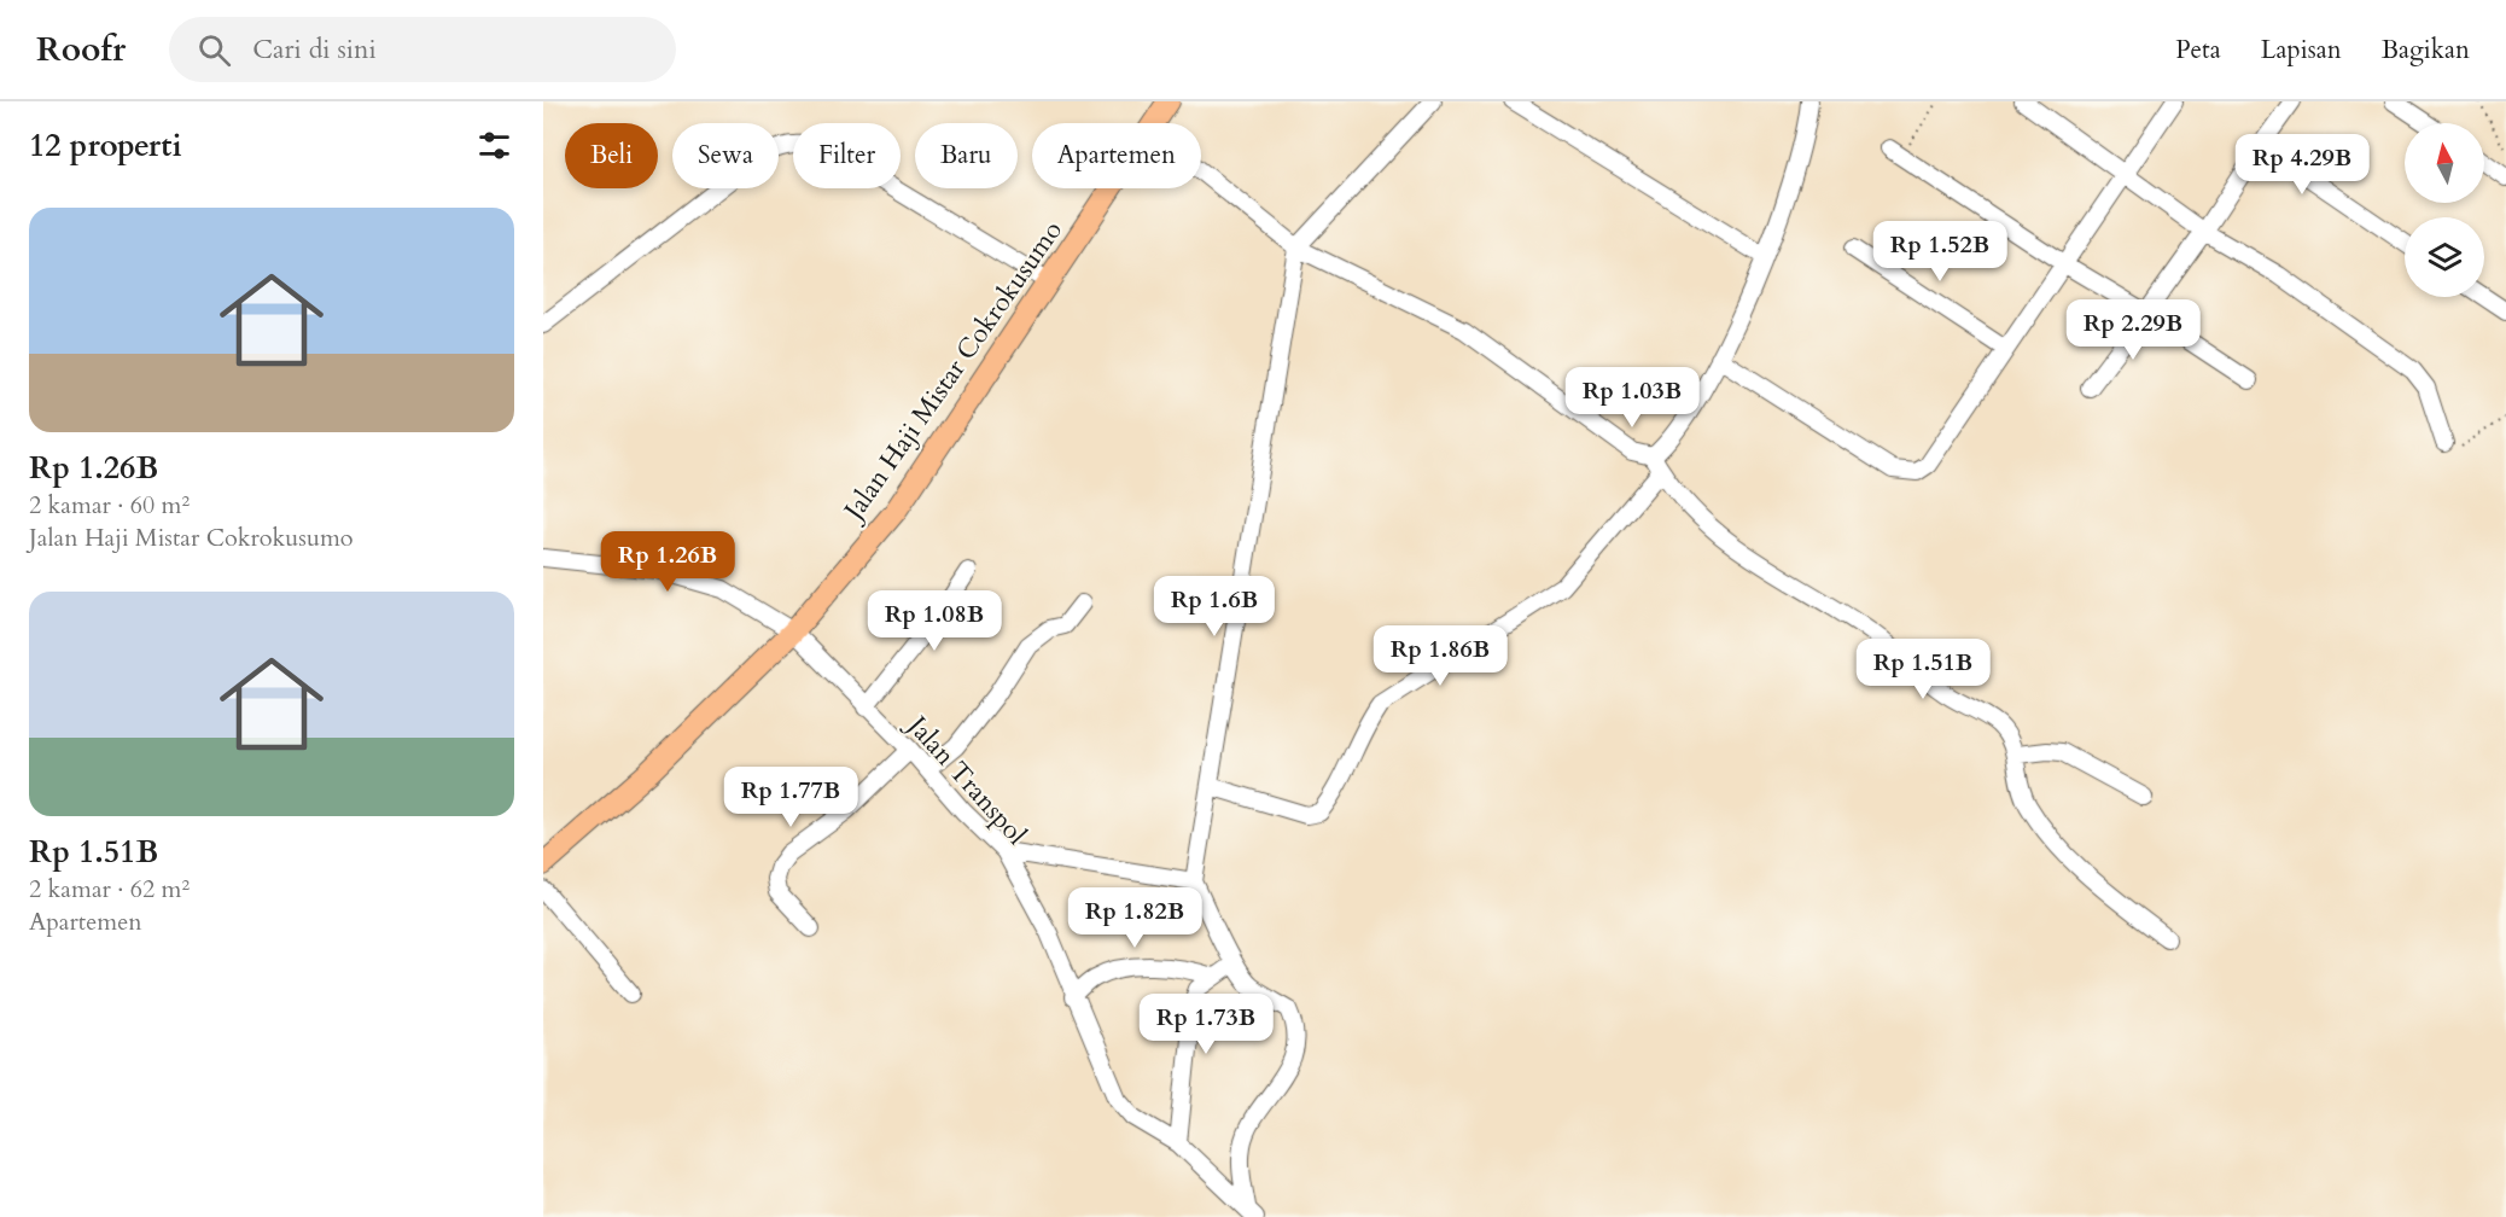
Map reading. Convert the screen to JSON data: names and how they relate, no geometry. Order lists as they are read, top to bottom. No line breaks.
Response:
{"streets":{"main road":["Jalan Haji Mistar Cokrokusumo"],"street":["Jalan Transpol"]},"crossings":[["Jalan Haji Mistar Cokrokusumo","Jalan Transpol"]],"north":"top","page":{"header":"Roofr","search":"Cari di sini","nav":["Peta","Lapisan","Bagikan"],"heading":"12 properti","chip":["Beli","Sewa","Filter","Baru","Apartemen"],"price":["Rp 4.29B","Rp 1.52B","Rp 2.29B","Rp 1.03B","Rp 1.26B","Rp 1.6B","Rp 1.08B","Rp 1.86B","Rp 1.51B","Rp 1.77B","Rp 1.82B","Rp 1.73B"],"list":[{"name":"Rp 1.26B","note":"2 kamar · 60 m² · Jalan Haji Mistar Cokrokusumo"},{"name":"Rp 1.51B","note":"2 kamar · 62 m² · Apartemen"}]}}
